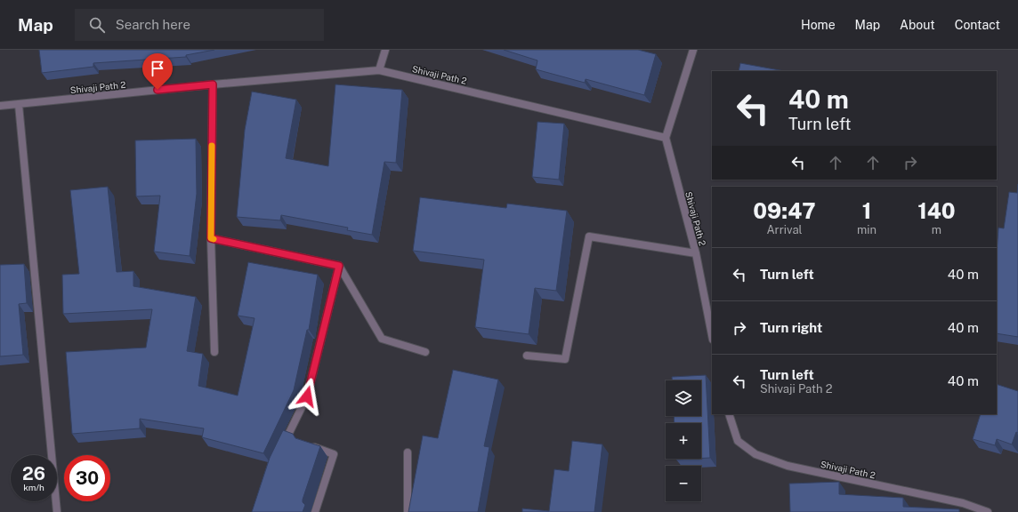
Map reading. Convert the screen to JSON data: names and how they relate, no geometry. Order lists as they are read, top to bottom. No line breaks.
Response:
{"streets":{"street":["Shivaji Path 2"]},"page":{"header":"Map","search":"Search here","nav":["Home","Map","About","Contact"],"turn":["40 m","Turn left"],"eta":["09:47","Arrival","1","min","140","m"],"list":[{"name":"Turn left","value":"40 m"},{"name":"Turn right","value":"40 m"},{"name":"Turn left","note":"Shivaji Path 2","value":"40 m"}],"map_buttons":["+","−"],"speed":"26 km/h","limit":"30"}}
